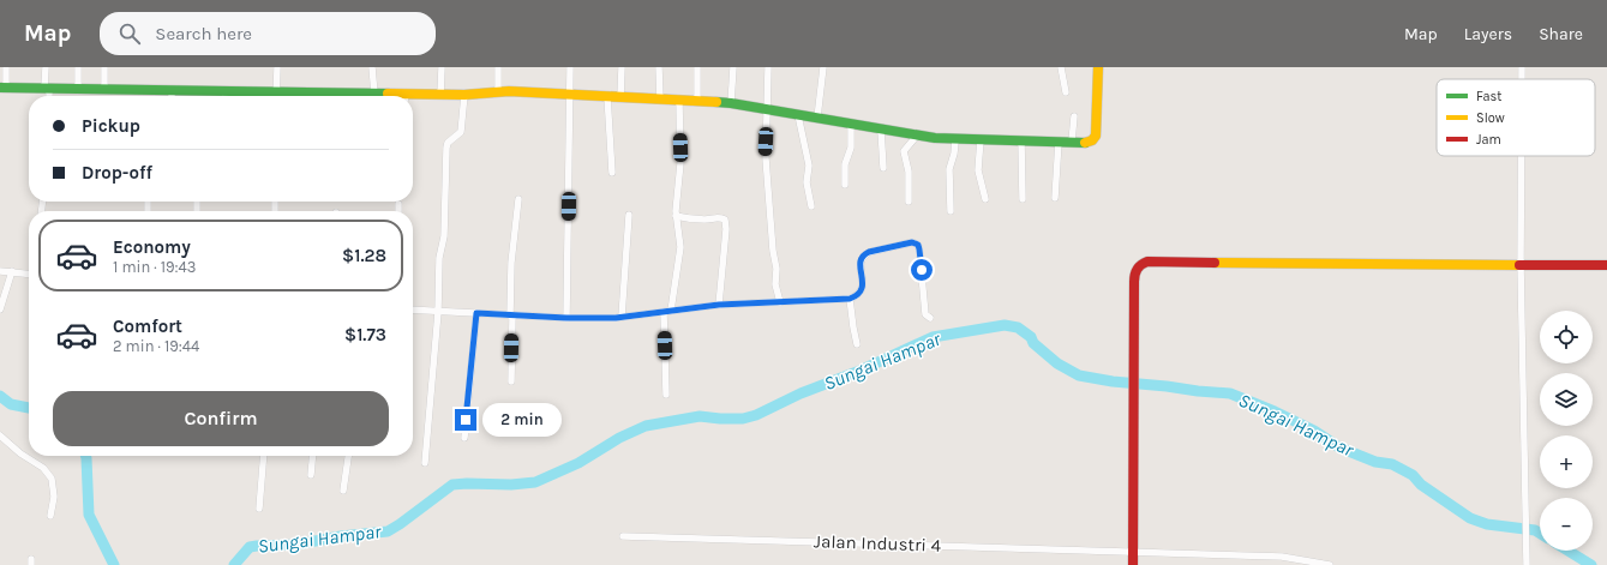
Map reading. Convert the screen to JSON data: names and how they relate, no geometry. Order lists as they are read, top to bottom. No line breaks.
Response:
{"streets":{"street":["Jalan Industri 4"]},"water":["Sungai Hampar"],"legend":["Fast","Slow","Jam"],"page":{"header":"Map","search":"Search here","nav":["Map","Layers","Share"],"banner":["Pickup","Drop-off"],"list":[{"name":"Economy","note":"1 min · 19:43","value":"$1.28"},{"name":"Comfort","note":"2 min · 19:44","value":"$1.73"}],"map_buttons":["+","−"],"buttons":"Confirm","bubble":"2 min"}}
